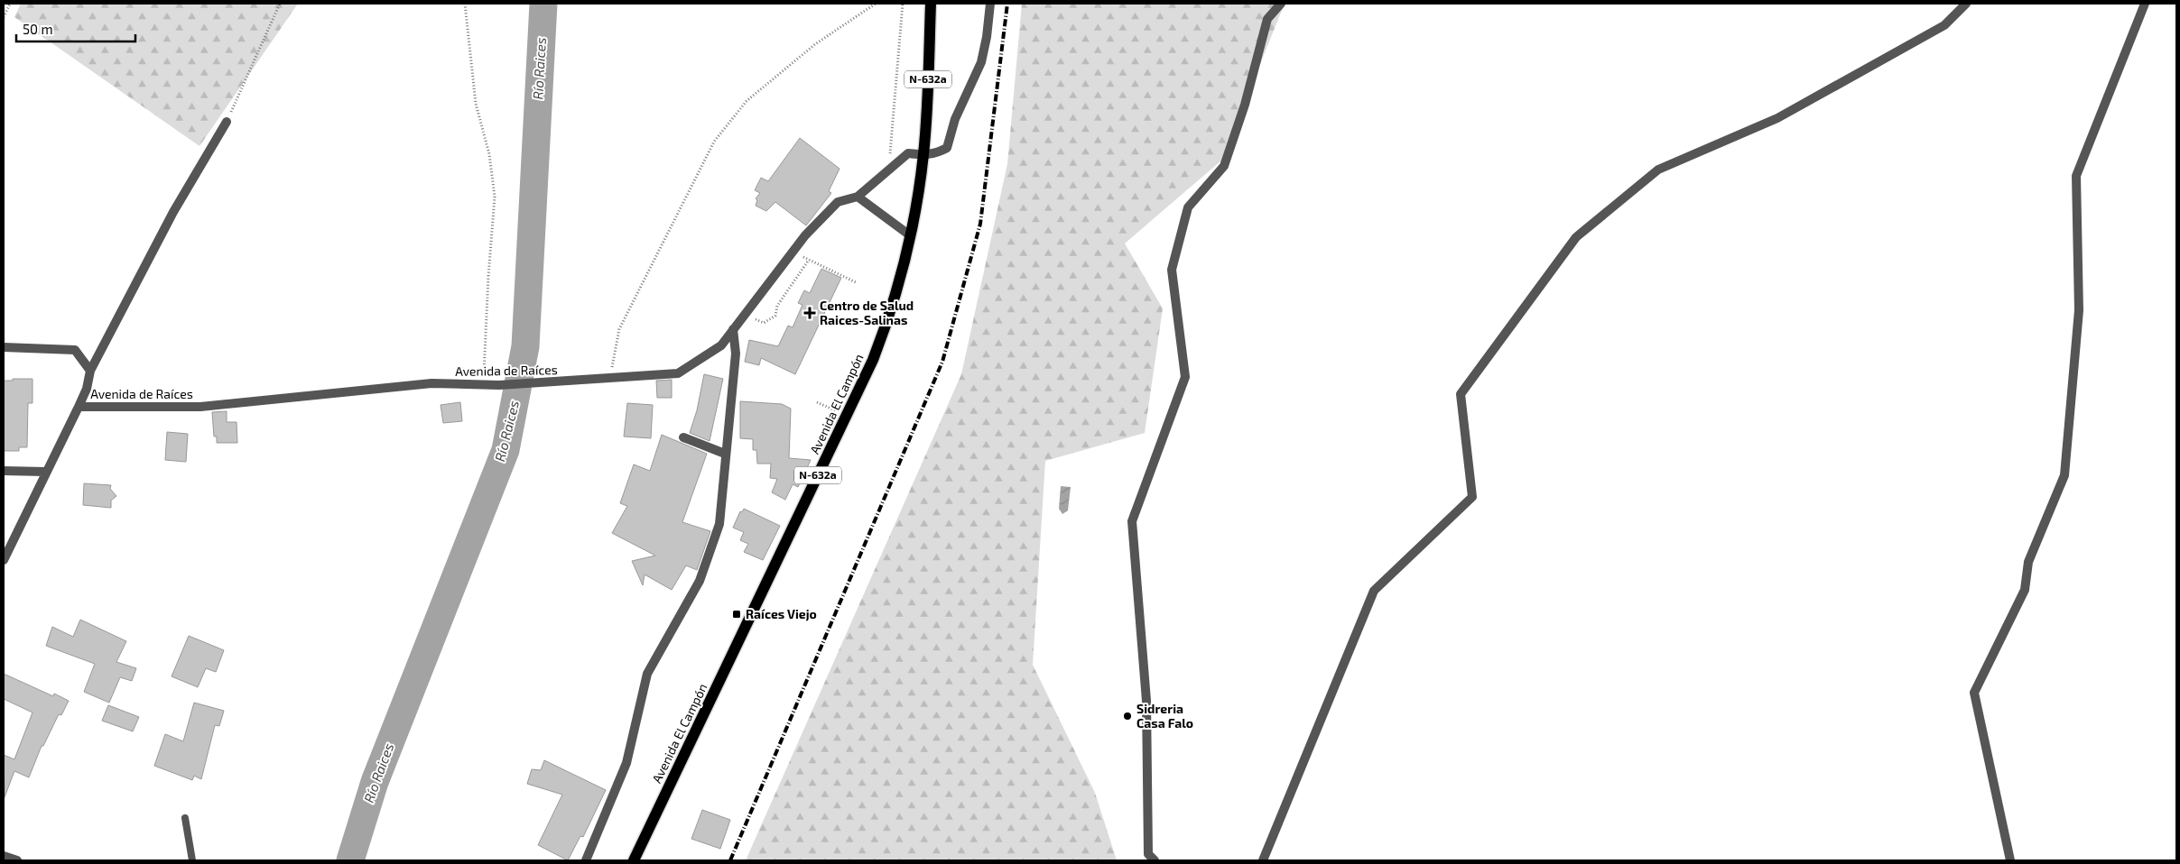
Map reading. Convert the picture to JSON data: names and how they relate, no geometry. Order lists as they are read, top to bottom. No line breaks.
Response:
{"streets":{"main road":["N-632a","Avenida El Campón"],"street":["Avenida de Raíces"]},"crossings":[["Avenida de Raíces","Avenida El Campón"]],"water":["Río Raices"],"places":{"health":["Centro de Salud Raices-Salinas"],"transit":["Raíces Viejo"],"other":["Sidreria Casa Falo"]},"scale_bar":"50 m"}
